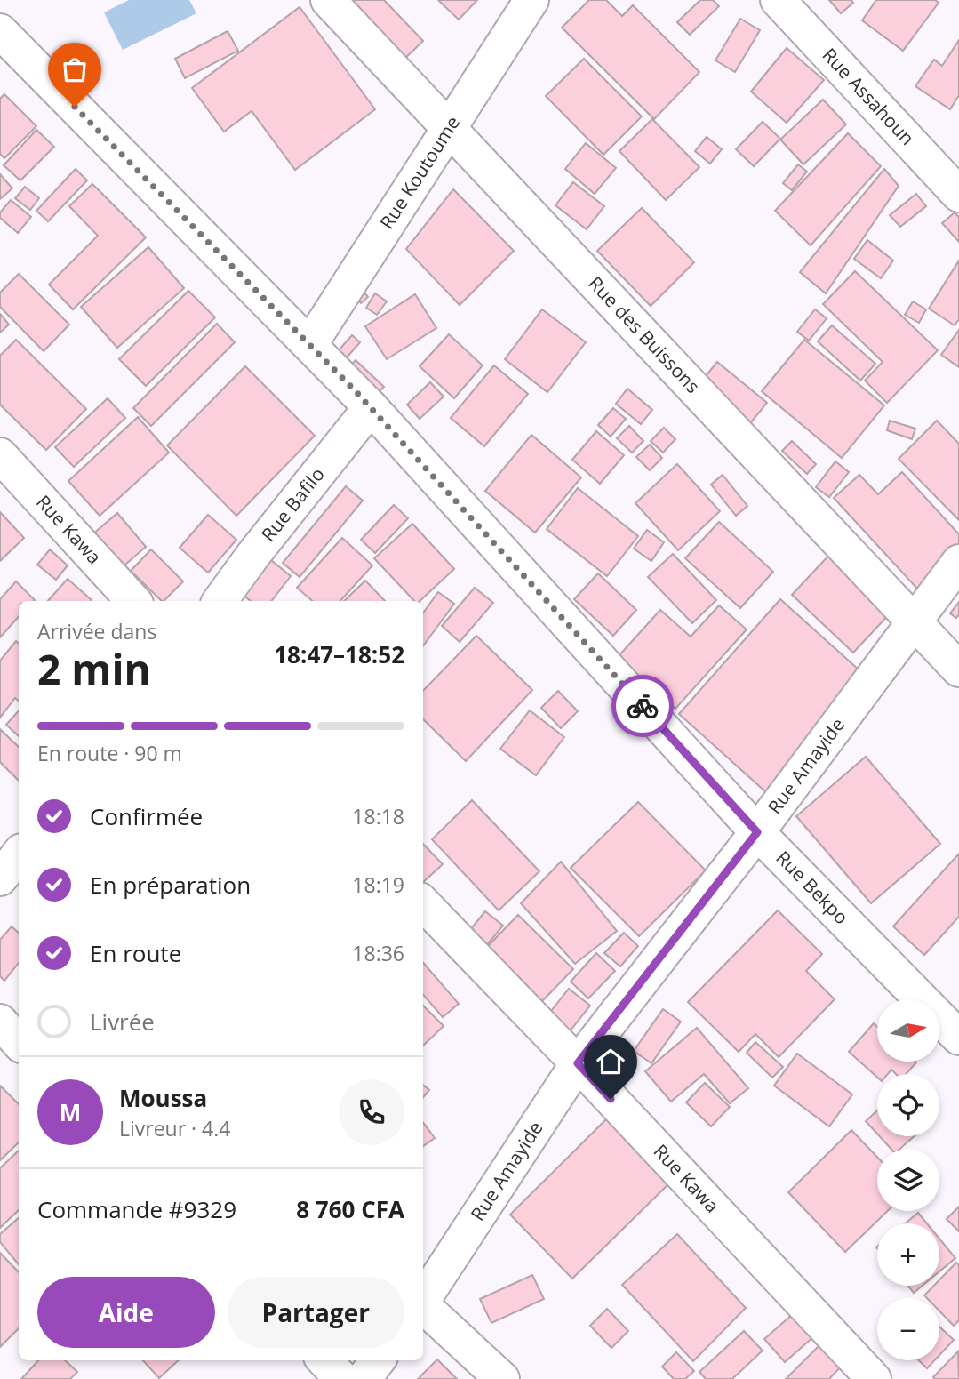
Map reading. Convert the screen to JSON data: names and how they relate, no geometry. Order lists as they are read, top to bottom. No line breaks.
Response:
{"streets":{"street":["Rue Assahoun","Rue Koutoume","Rue des Buissons","Rue Bafilo","Rue Kawa","Rue Amayide","Rue Bekpo"]},"crossings":[["Rue Koutoume","Rue des Buissons"],["Rue Koutoume","Rue Bekpo"],["Rue des Buissons","Rue Amayide"],["Rue Bafilo","Rue Bekpo"],["Rue Kawa","Rue Amayide"],["Rue Amayide","Rue Bekpo"]],"north":"right","page":{"heading":["2 min","Arrivée dans","18:47–18:52"],"panel":["Moussa","Livreur · 4.4","Commande #9329","8 760 CFA"],"bar":"En route · 90 m","list":[["Confirmée","18:18"],["En préparation","18:19"],["En route","18:36"],"Livrée"],"map_buttons":["+","−"],"round":"M","buttons":["Aide","Partager"]}}
